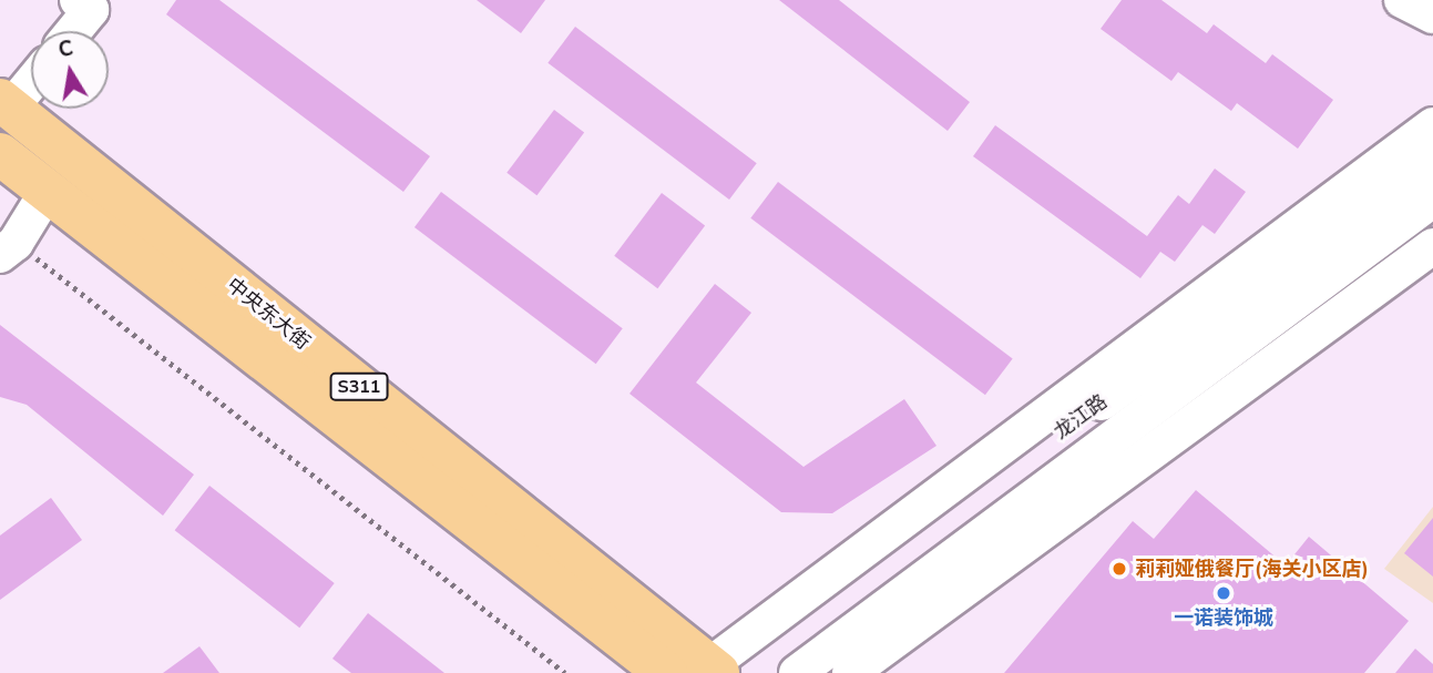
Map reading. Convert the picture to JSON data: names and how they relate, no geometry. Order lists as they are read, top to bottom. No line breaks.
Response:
{"streets":{"main road":["中央东大街","S311"],"street":["龙江路"]},"crossings":[["中央东大街","龙江路"]],"places":["莉莉娅俄餐厅(海关小区店)","一诺装饰城"],"north":"top"}
